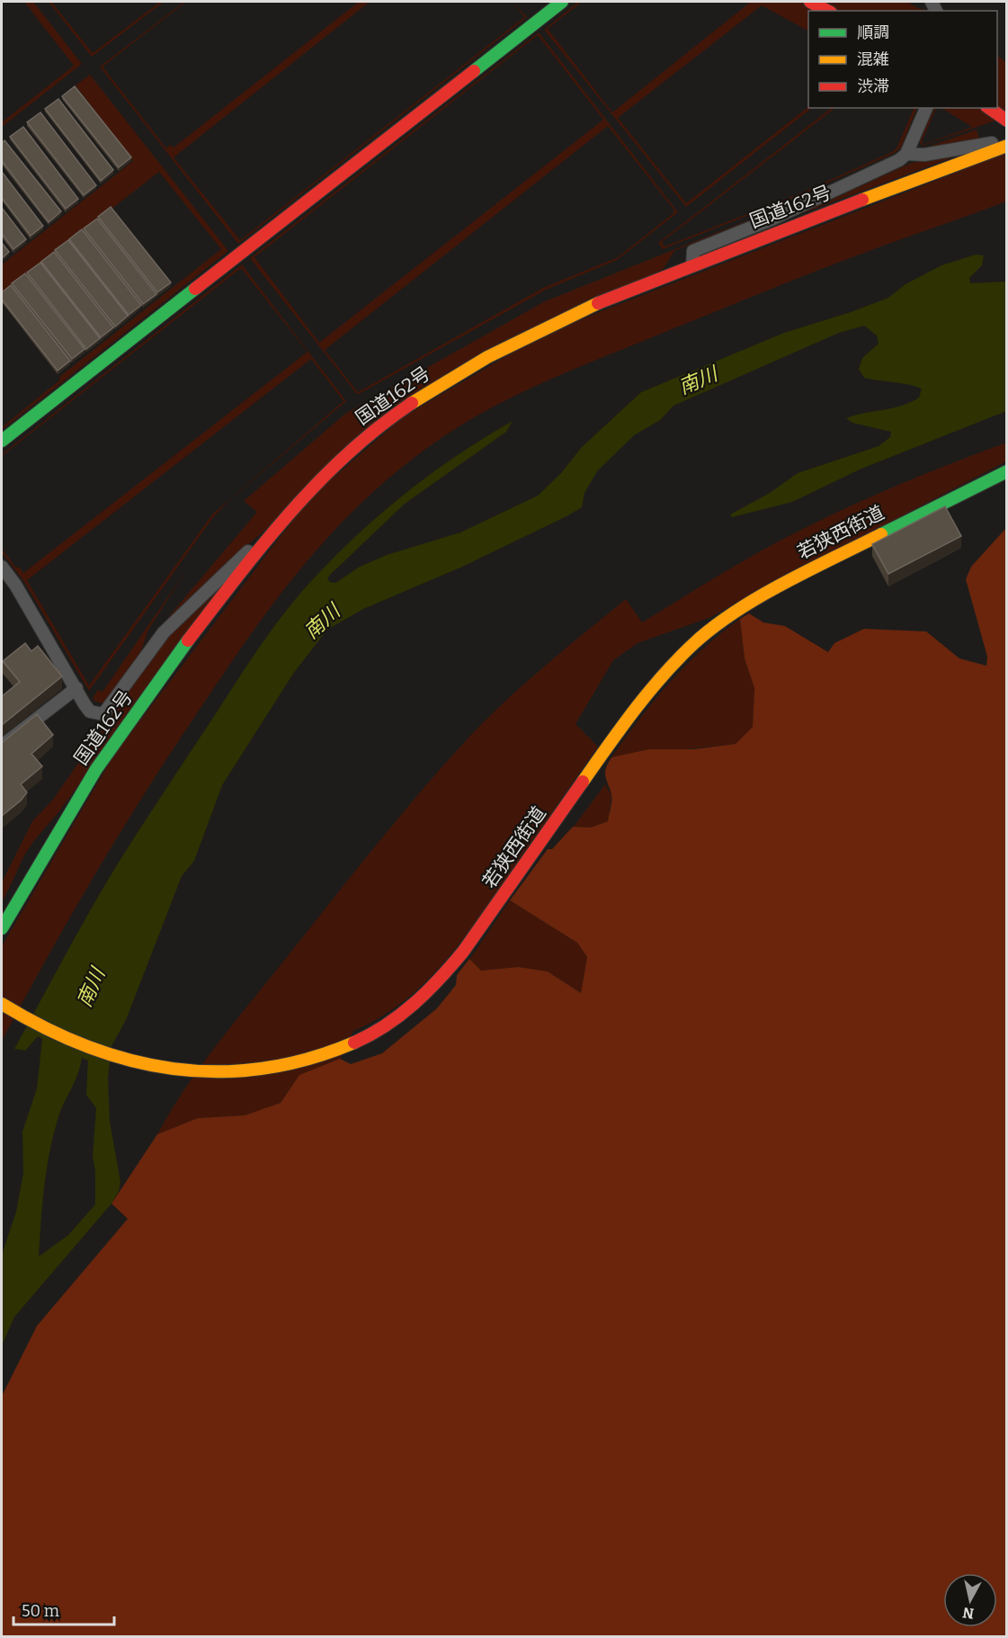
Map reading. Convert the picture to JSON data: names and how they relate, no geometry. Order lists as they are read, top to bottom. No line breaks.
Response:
{"streets":{"main road":["国道162号","若狭西街道"]},"water":["南川"],"legend":["順調","混雑","渋滞"],"scale_bar":"50 m","north":"bottom"}
